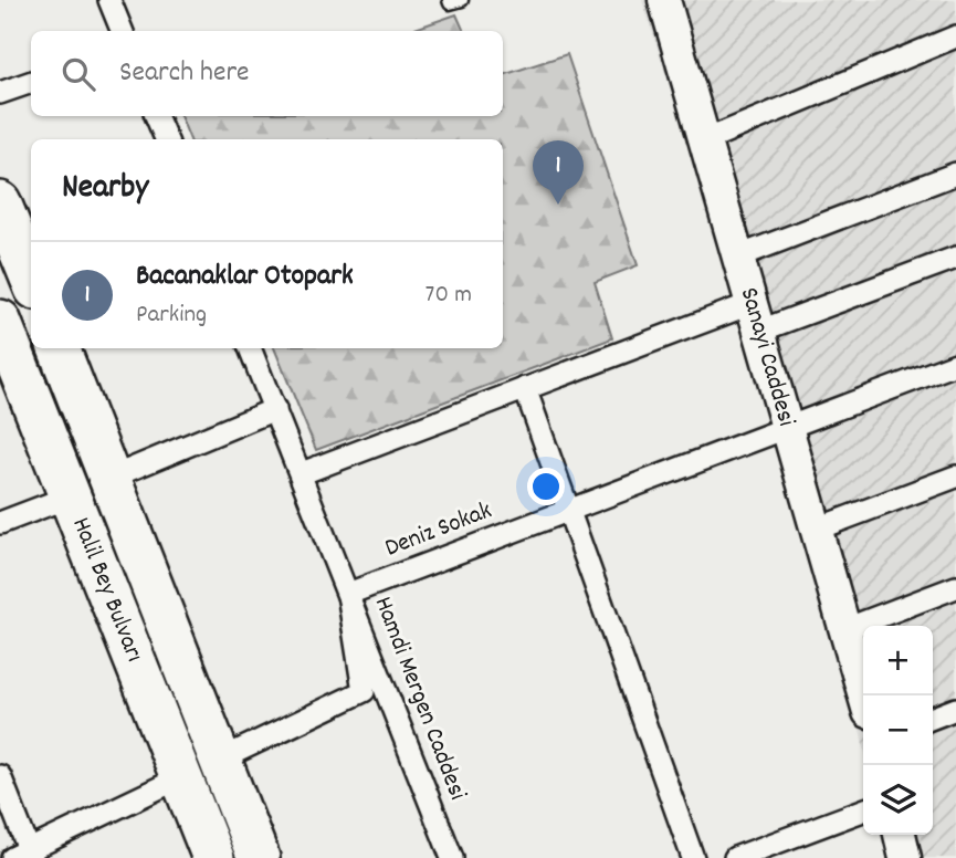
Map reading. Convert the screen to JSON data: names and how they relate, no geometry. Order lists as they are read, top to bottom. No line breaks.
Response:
{"streets":{"highway":["Halil Bey Bulvarı"],"street":["Sanayi Caddesi","Deniz Sokak","Hamdi Mergen Caddesi"]},"crossings":[["Sanayi Caddesi","Deniz Sokak"],["Deniz Sokak","Hamdi Mergen Caddesi"]],"page":{"search":"Search here","heading":"Nearby","pins":"1","list":[{"mark":"1","name":"Bacanaklar Otopark","note":"Parking","value":"70 m"}],"map_buttons":["+","−"]}}
